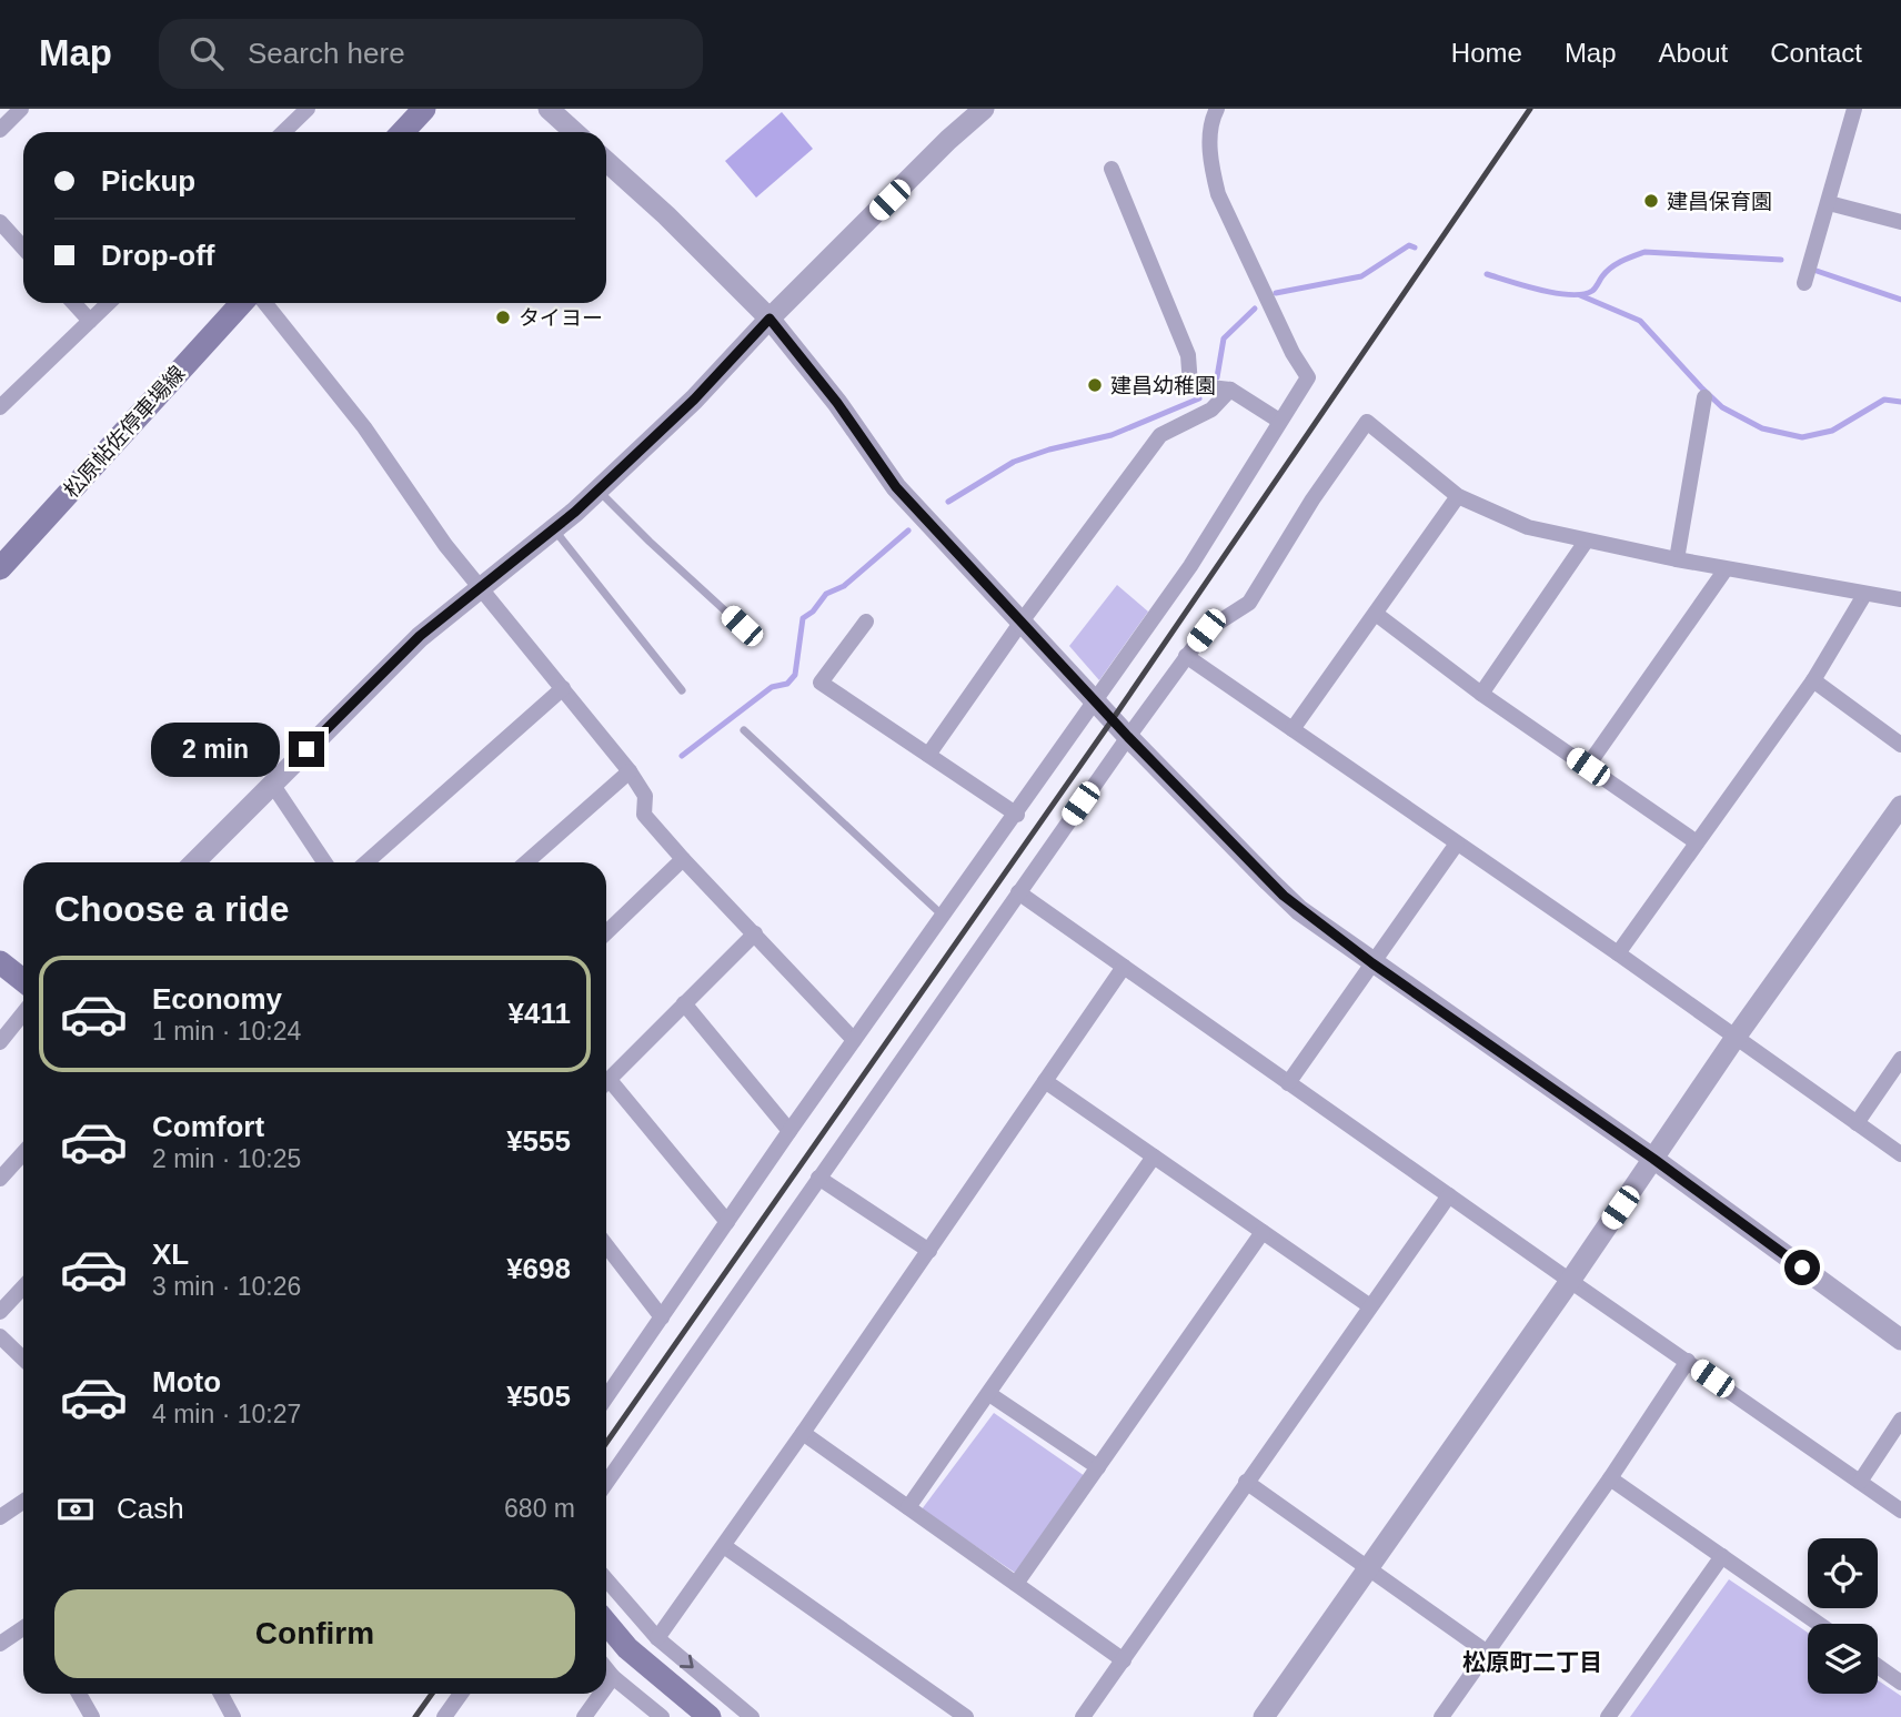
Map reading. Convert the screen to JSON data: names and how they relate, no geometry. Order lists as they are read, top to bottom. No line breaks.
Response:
{"streets":{"main road":["松原帖佐停車場線"]},"districts":["松原町二丁目"],"places":["建昌保育園","タイヨー","建昌幼稚園"],"page":{"header":"Map","search":"Search here","nav":["Home","Map","About","Contact"],"banner":["Pickup","Drop-off"],"bubble":"2 min","heading":"Choose a ride","list":[{"name":"Economy","note":"1 min · 10:24","value":"¥411"},{"name":"Comfort","note":"2 min · 10:25","value":"¥555"},{"name":"XL","note":"3 min · 10:26","value":"¥698"},{"name":"Moto","note":"4 min · 10:27","value":"¥505"}],"pay":["Cash","680 m"],"buttons":"Confirm"}}
